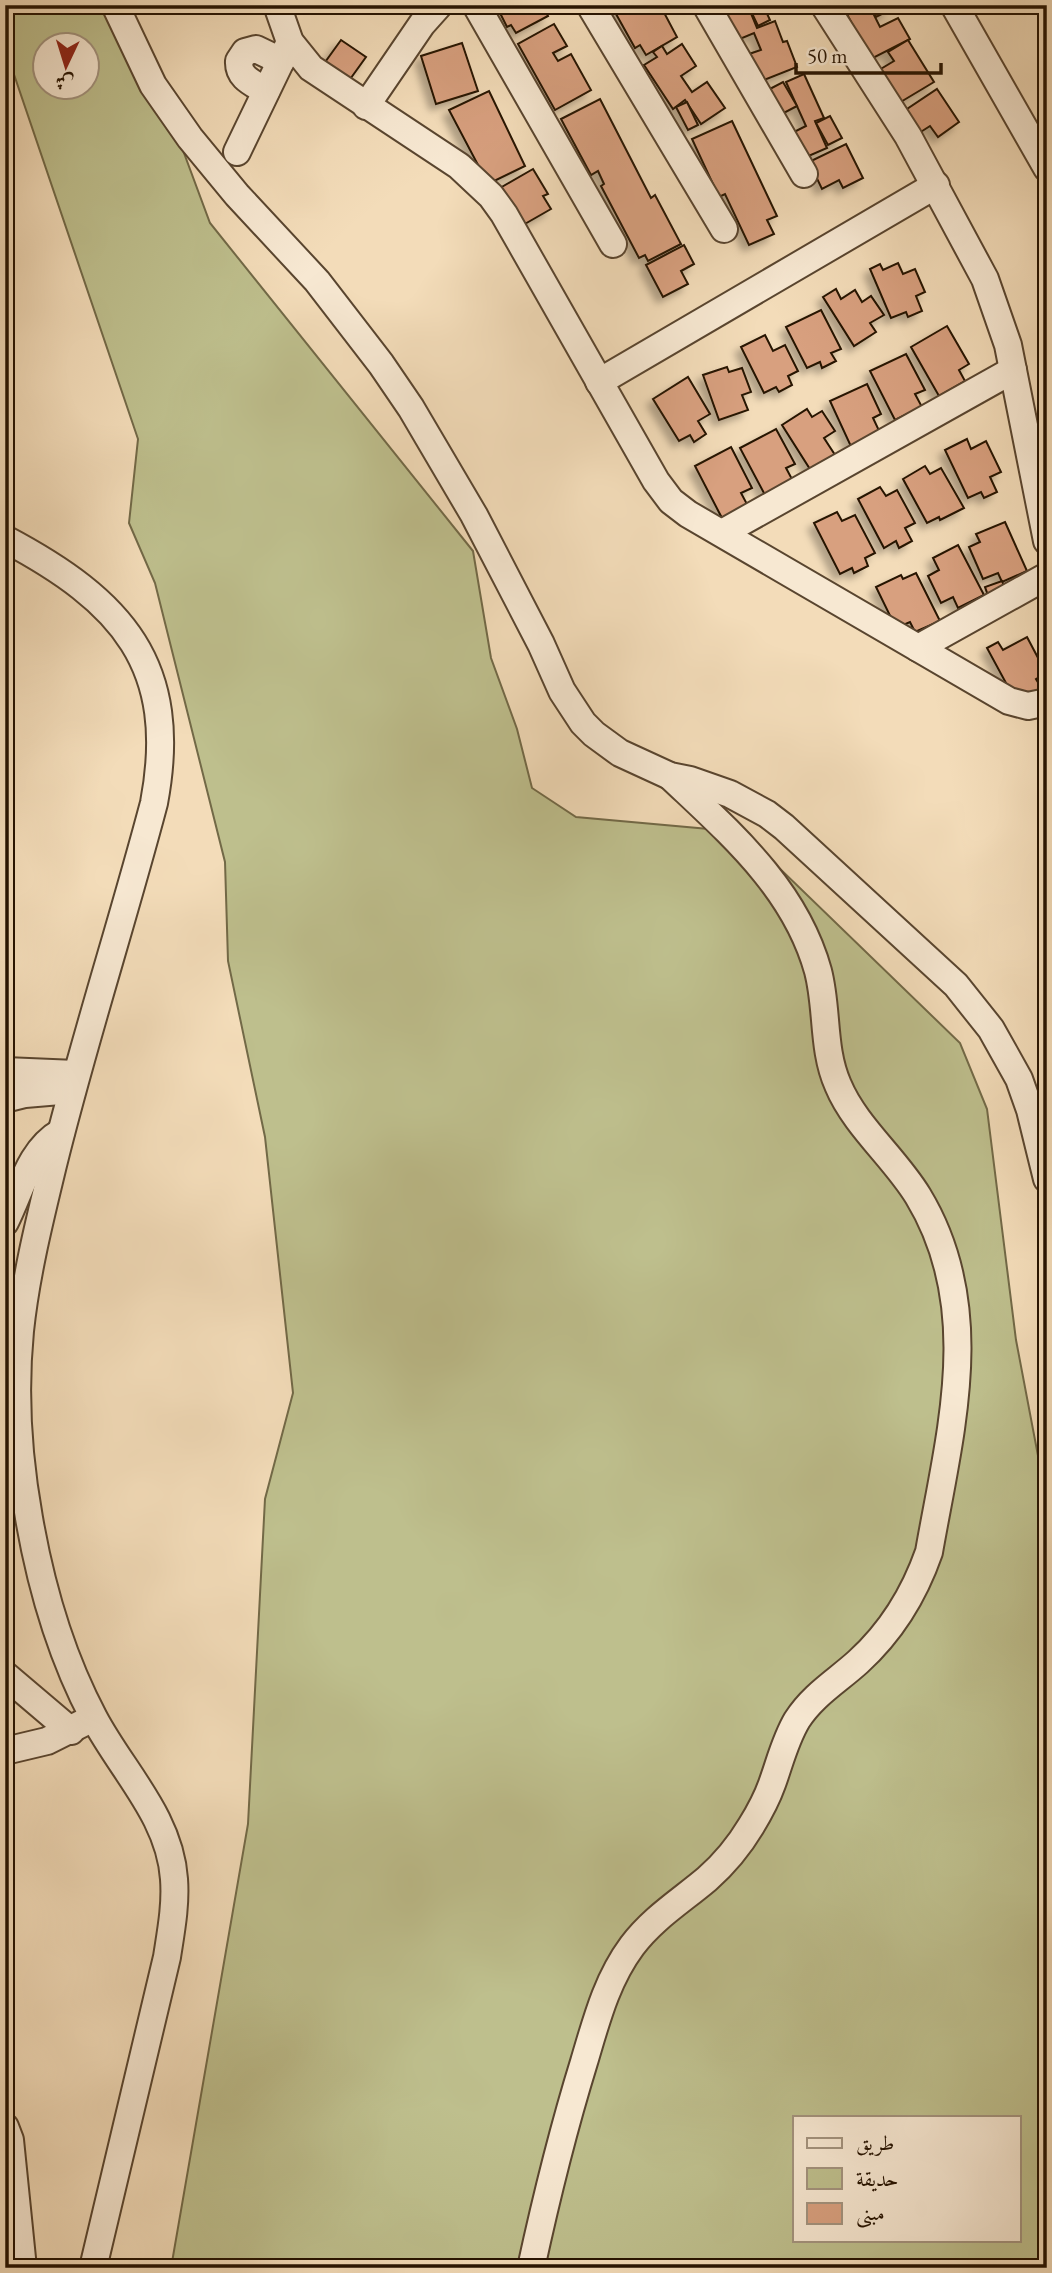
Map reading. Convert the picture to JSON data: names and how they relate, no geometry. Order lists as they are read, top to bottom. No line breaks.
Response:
{"legend":["طريق","حديقة","مبنى"],"scale_bar":"50 m","north":"bottom"}
